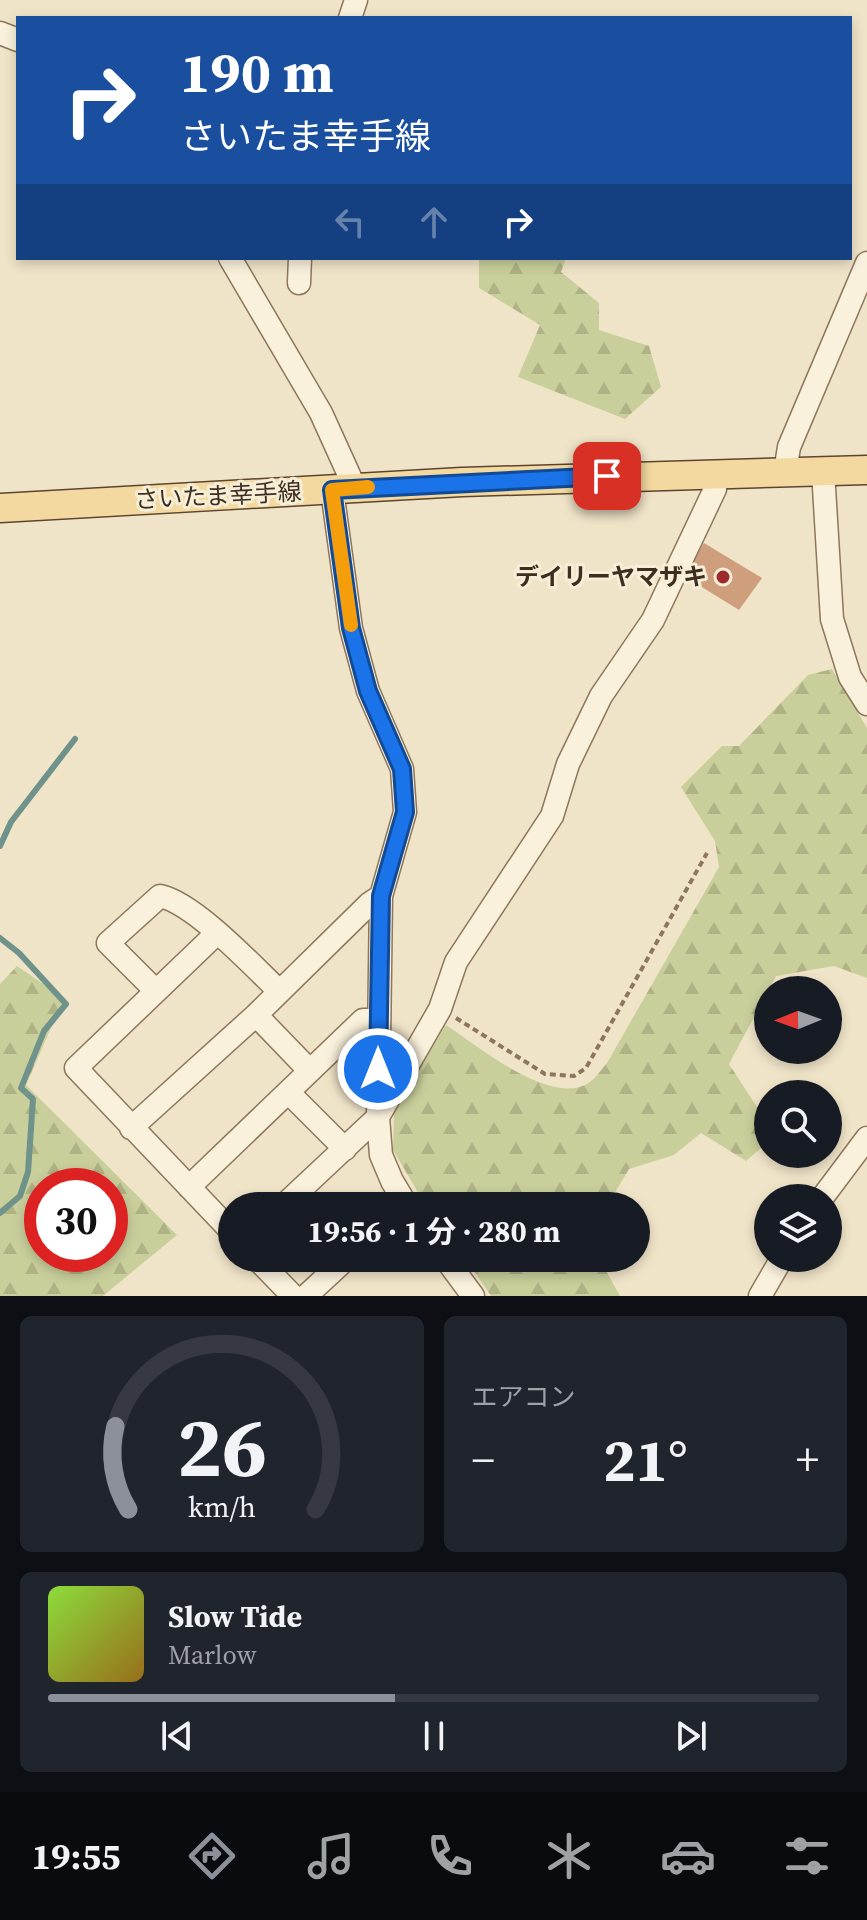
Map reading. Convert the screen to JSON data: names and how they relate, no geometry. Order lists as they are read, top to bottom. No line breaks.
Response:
{"streets":{"main road":["さいたま幸手線"]},"places":["デイリーヤマザキ"],"north":"left","page":{"turn":["190 m","さいたま幸手線"],"limit":"30","trip":"19:56 · 1 分 · 280 m","tile":"エアコン","heat":["−","21°","+"],"song":["Slow Tide","Marlow"],"tabs":"19:55","gauge":["26","km/h"]}}
